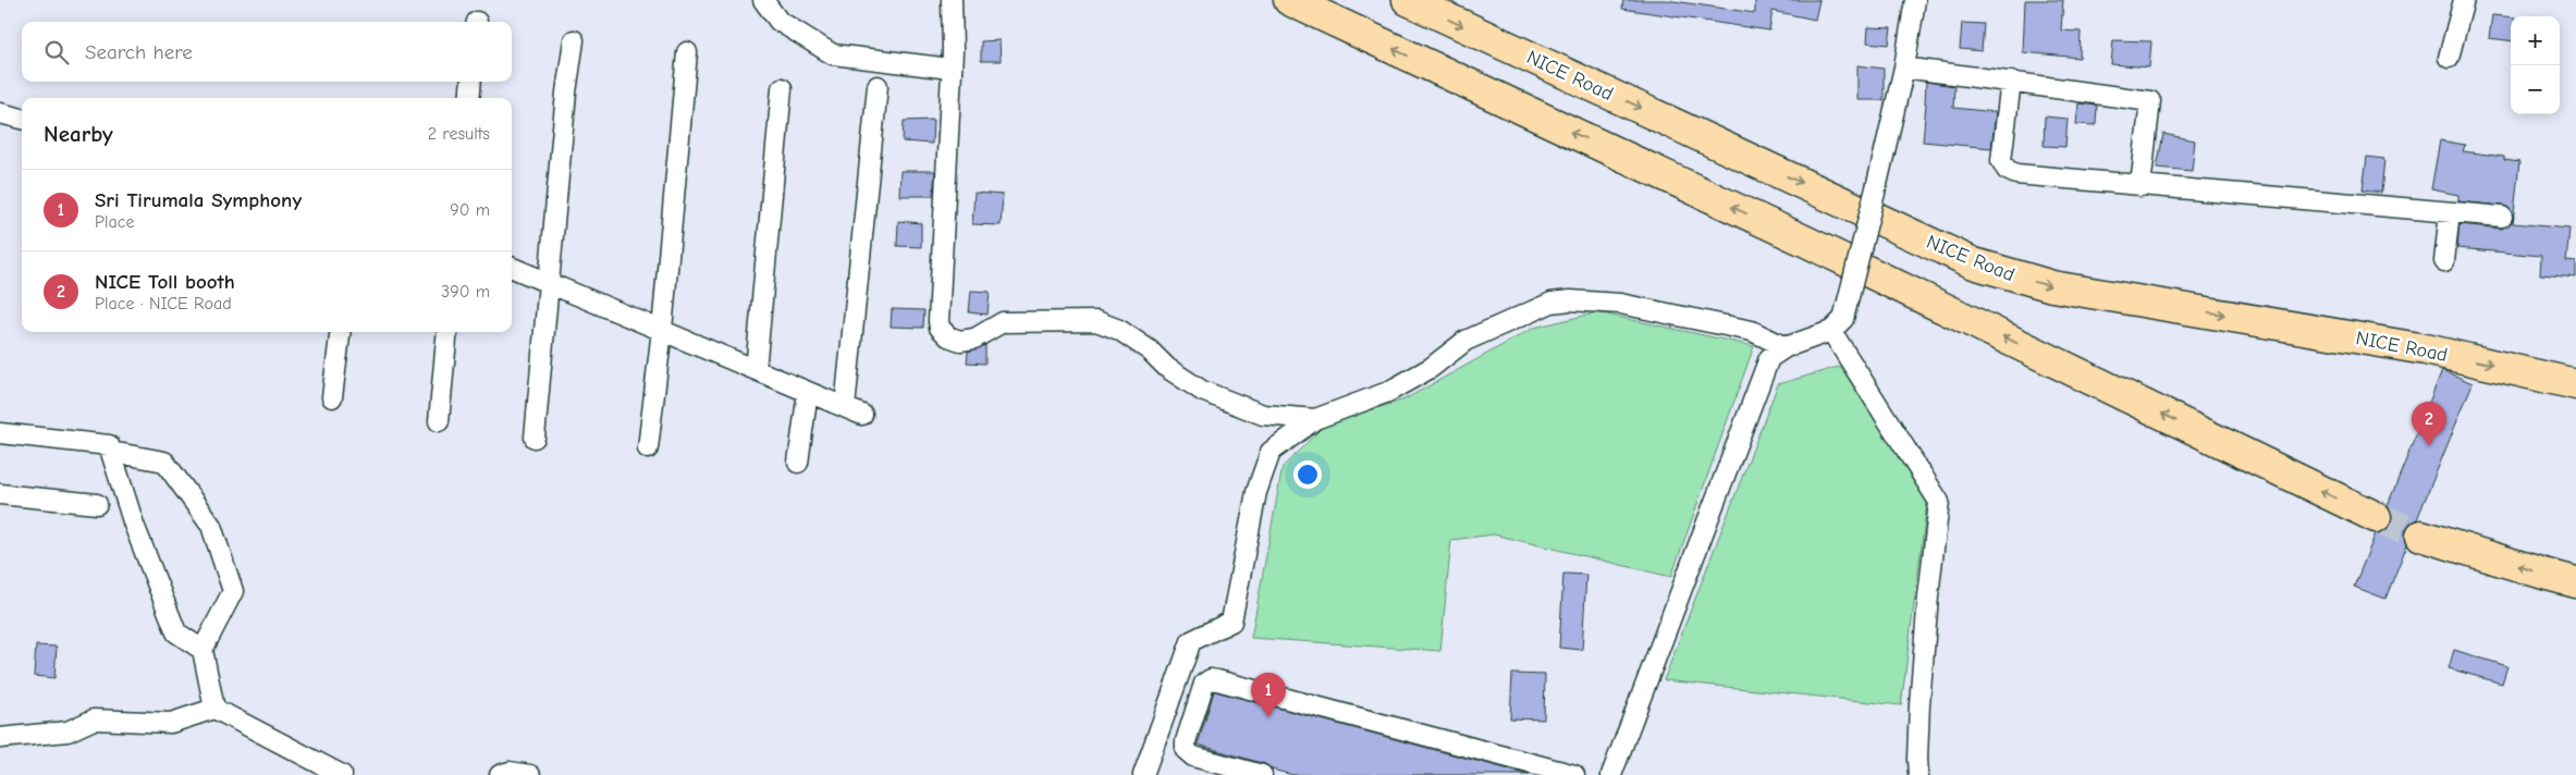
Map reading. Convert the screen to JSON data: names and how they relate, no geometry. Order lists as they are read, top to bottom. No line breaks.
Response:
{"streets":{"highway":["NICE Road"]},"page":{"map_buttons":["+","−"],"search":"Search here","heading":["Nearby","2 results"],"list":[{"mark":"1","name":"Sri Tirumala Symphony","note":"Place","value":"90 m"},{"mark":"2","name":"NICE Toll booth","note":"Place · NICE Road","value":"390 m"}],"pins":["2","1"]}}
